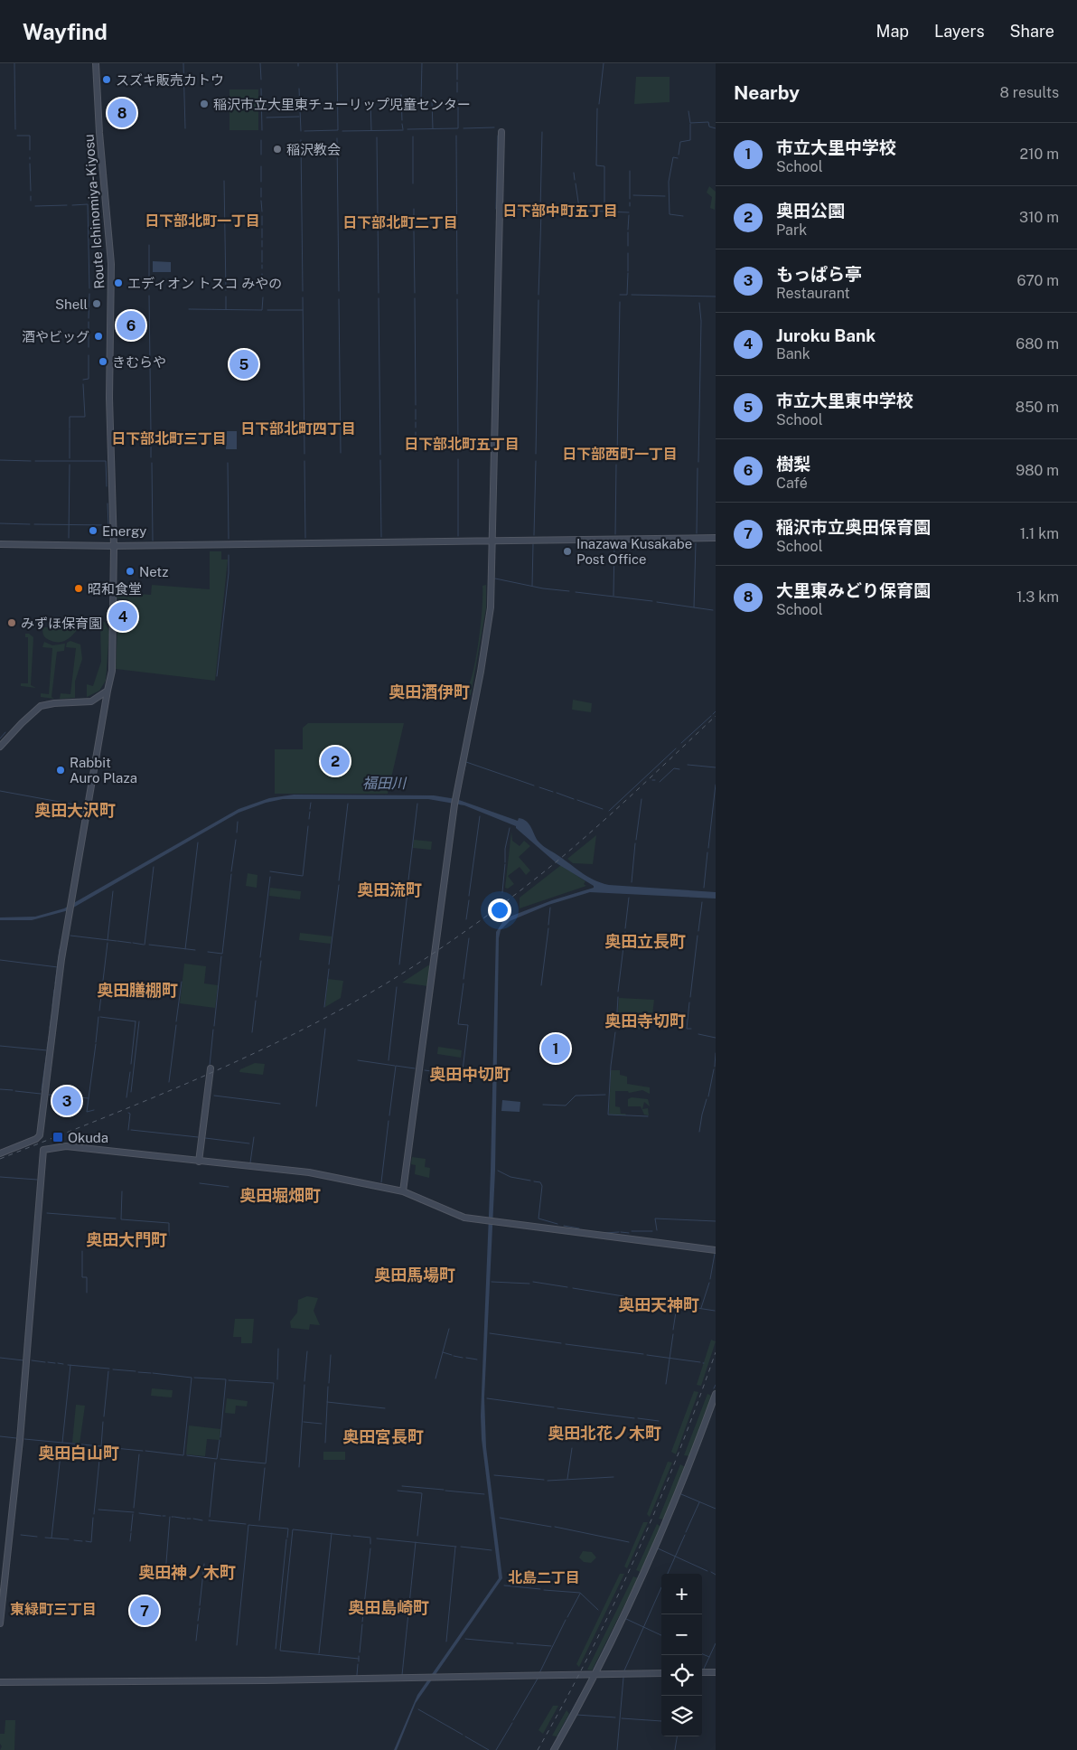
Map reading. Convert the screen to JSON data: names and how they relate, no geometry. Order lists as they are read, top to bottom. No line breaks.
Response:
{"streets":{"street":["Route Ichinomiya-Kiyosu"]},"districts":["日下部中町五丁目","日下部北町一丁目","日下部北町二丁目","日下部北町四丁目","日下部北町三丁目","日下部北町五丁目","日下部西町一丁目","奥田酒伊町","奥田大沢町","奥田流町","奥田立長町","奥田膳棚町","奥田寺切町","奥田中切町","奥田堀畑町","奥田大門町","奥田馬場町","奥田天神町","奥田北花ノ木町","奥田宮長町","奥田白山町","奥田神ノ木町","北島二丁目","奥田島崎町","東緑町三丁目"],"water":["福田川"],"places":{"other":["スズキ販売カトウ","稲沢市立大里東チューリップ児童センター","稲沢教会","エディオン トスコ みやの","Shell","酒やビッグ","きむらや","Energy","Inazawa Kusakabe Post Office","Netz","昭和食堂","みずほ保育園","Rabbit Auro Plaza"],"transit":["Okuda"]},"page":{"header":"Wayfind","nav":["Map","Layers","Share"],"heading":["Nearby","8 results"],"pins":["8","6","5","4","2","1","3","7"],"list":[{"mark":"1","name":"市立大里中学校","note":"School","value":"210 m"},{"mark":"2","name":"奥田公園","note":"Park","value":"310 m"},{"mark":"3","name":"もっぱら亭","note":"Restaurant","value":"670 m"},{"mark":"4","name":"Juroku Bank","note":"Bank","value":"680 m"},{"mark":"5","name":"市立大里東中学校","note":"School","value":"850 m"},{"mark":"6","name":"樹梨","note":"Café","value":"980 m"},{"mark":"7","name":"稲沢市立奥田保育園","note":"School","value":"1.1 km"},{"mark":"8","name":"大里東みどり保育園","note":"School","value":"1.3 km"}],"map_buttons":["+","−"]}}
